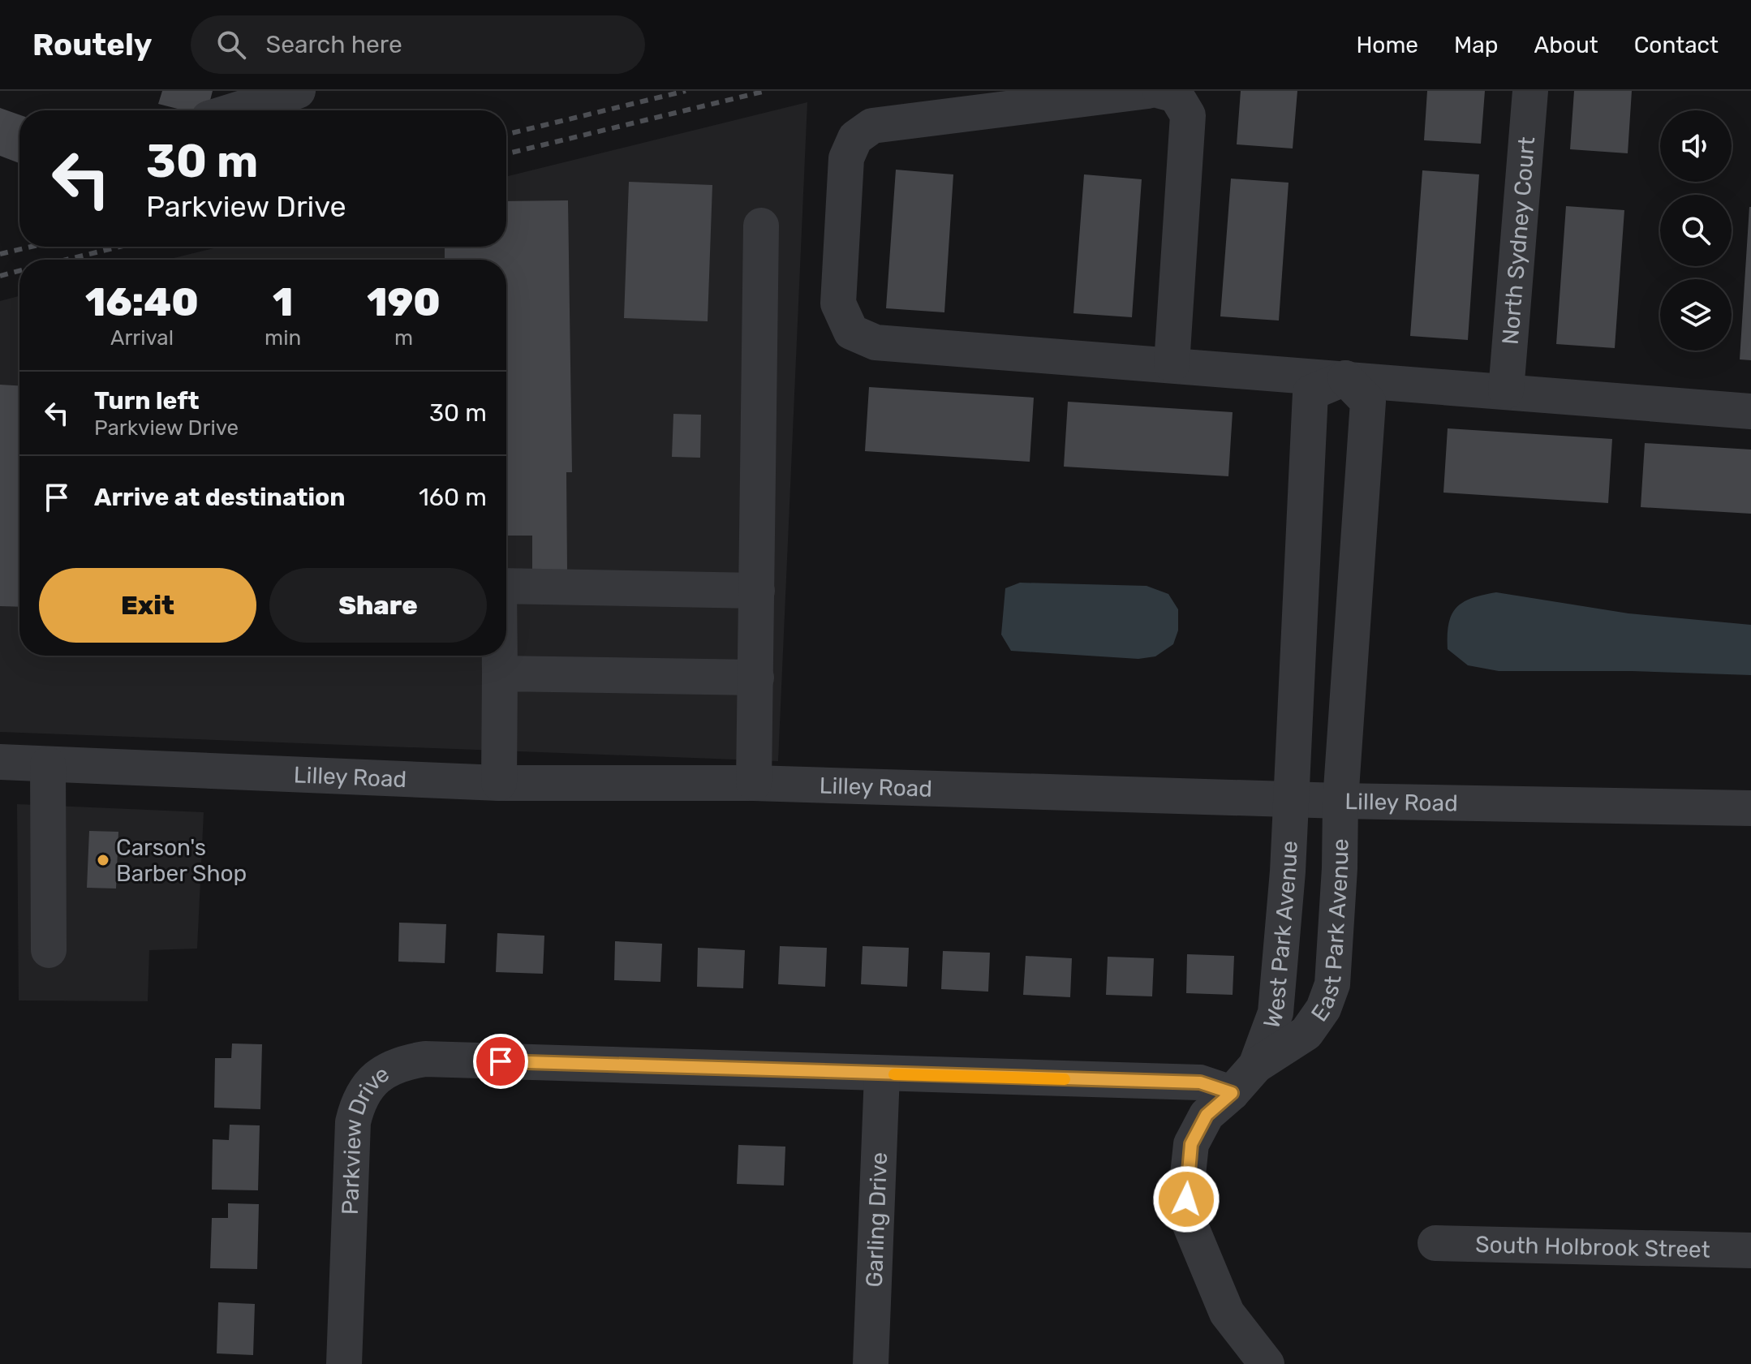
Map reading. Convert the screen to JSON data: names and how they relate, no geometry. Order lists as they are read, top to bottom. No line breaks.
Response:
{"streets":{"street":["North Sydney Court","Lilley Road","East Park Avenue","West Park Avenue","Parkview Drive","Garling Drive","South Holbrook Street"]},"crossings":[["Lilley Road","East Park Avenue"],["Lilley Road","West Park Avenue"],["East Park Avenue","West Park Avenue"],["Parkview Drive","Garling Drive"]],"places":["Carson's Barber Shop"],"page":{"header":"Routely","search":"Search here","nav":["Home","Map","About","Contact"],"turn":["30 m","Parkview Drive"],"eta":["16:40","Arrival","1","min","190","m"],"list":[{"name":"Turn left","note":"Parkview Drive","value":"30 m"},{"name":"Arrive at destination","value":"160 m"}],"buttons":["Exit","Share"]}}
